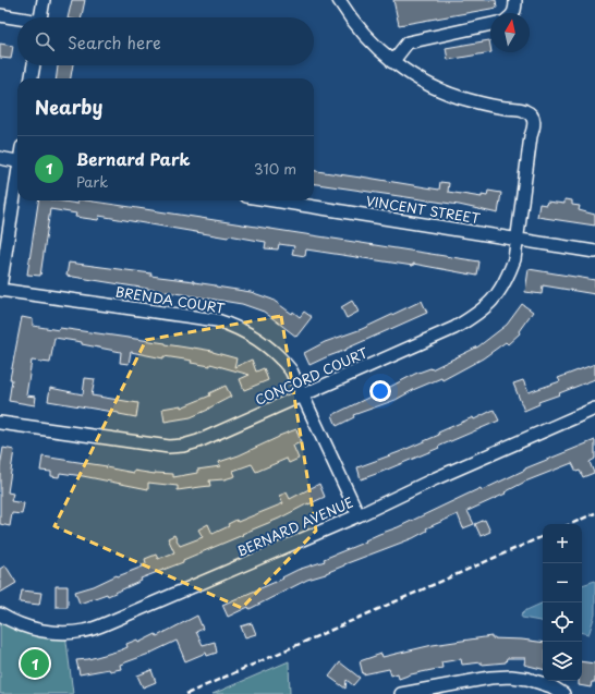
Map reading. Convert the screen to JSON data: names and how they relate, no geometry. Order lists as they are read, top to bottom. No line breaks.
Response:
{"streets":{"street":["VINCENT STREET","BRENDA COURT","CONCORD COURT","BERNARD AVENUE"]},"crossings":[["VINCENT STREET","CONCORD COURT"],["BRENDA COURT","CONCORD COURT"],["BRENDA COURT","BERNARD AVENUE"]],"north":"top","page":{"search":"Search here","heading":"Nearby","list":[{"mark":"1","name":"Bernard Park","note":"Park","value":"310 m"}],"map_buttons":["+","−"],"pins":"1"}}
